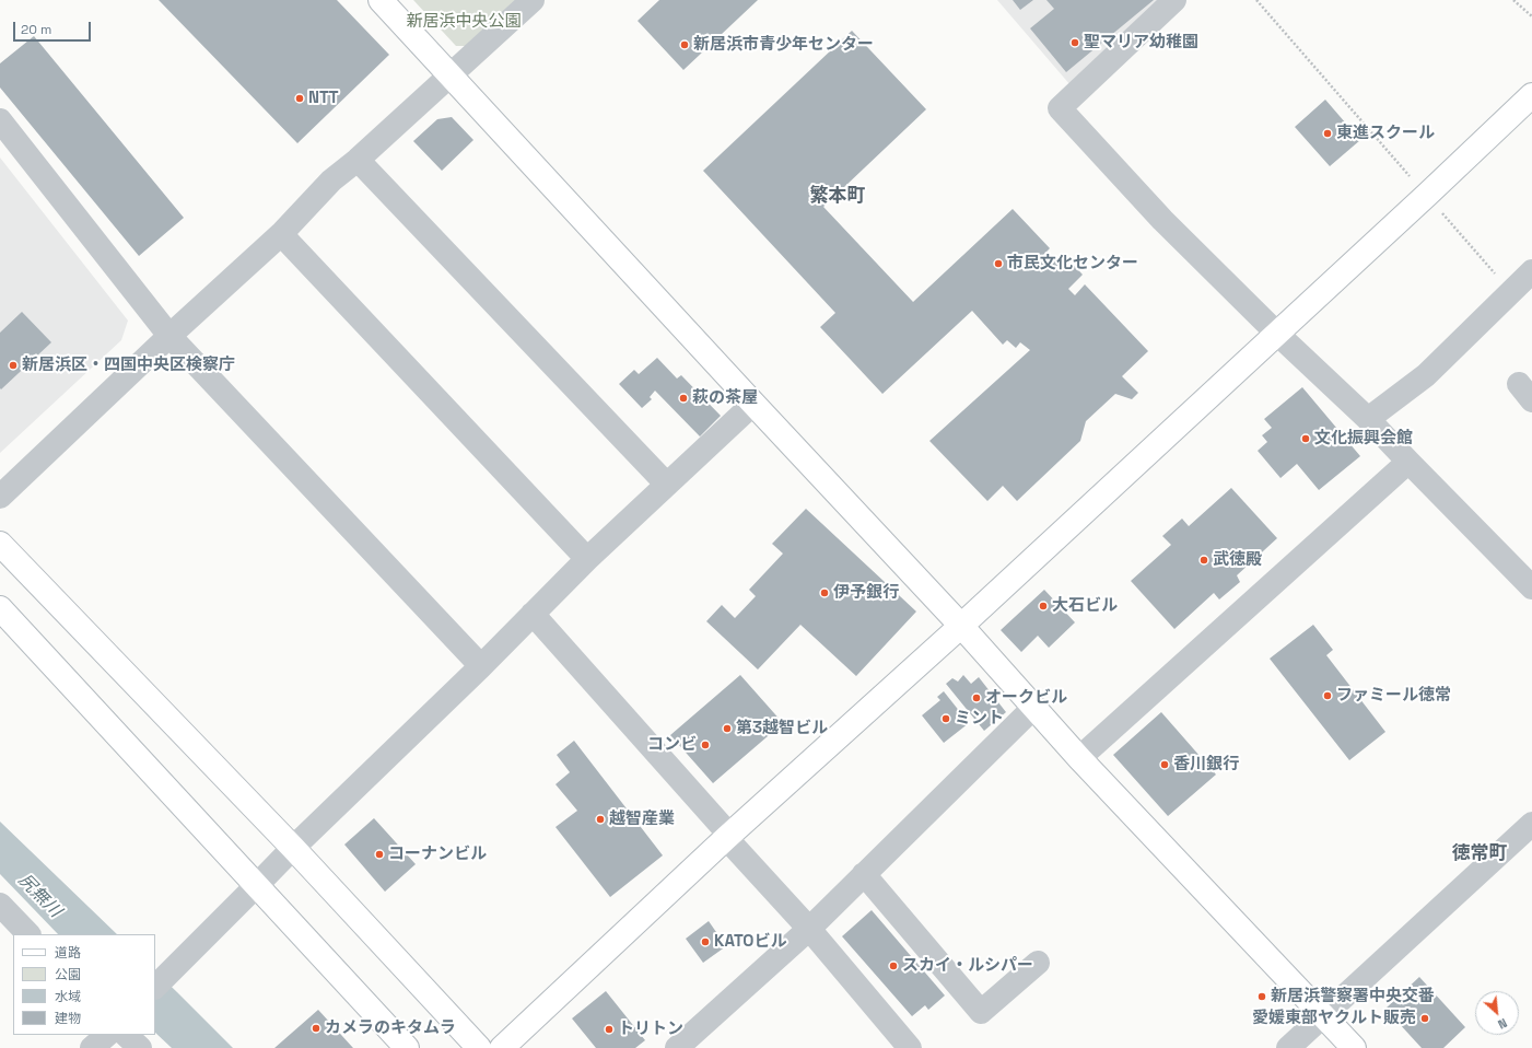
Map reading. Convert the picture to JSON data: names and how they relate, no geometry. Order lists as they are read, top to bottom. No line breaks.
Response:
{"districts":["繁本町","徳常町"],"water":["尻無川"],"parks":["新居浜中央公園"],"places":["聖マリア幼稚園","新居浜市青少年センター","NTT","東進スクール","市民文化センター","新居浜区・四国中央区検察庁","萩の茶屋","文化振興会館","武徳殿","伊予銀行","大石ビル","ファミール徳常","オークビル","ミント","第3越智ビル","コンビ","香川銀行","越智産業","コーナンビル","KATOビル","スカイ・ルシパー","新居浜警察署中央交番","愛媛東部ヤクルト販売","カメラのキタムラ","トリトン"],"legend":["道路","公園","水域","建物"],"scale_bar":"20 m","north":"bottom right"}
